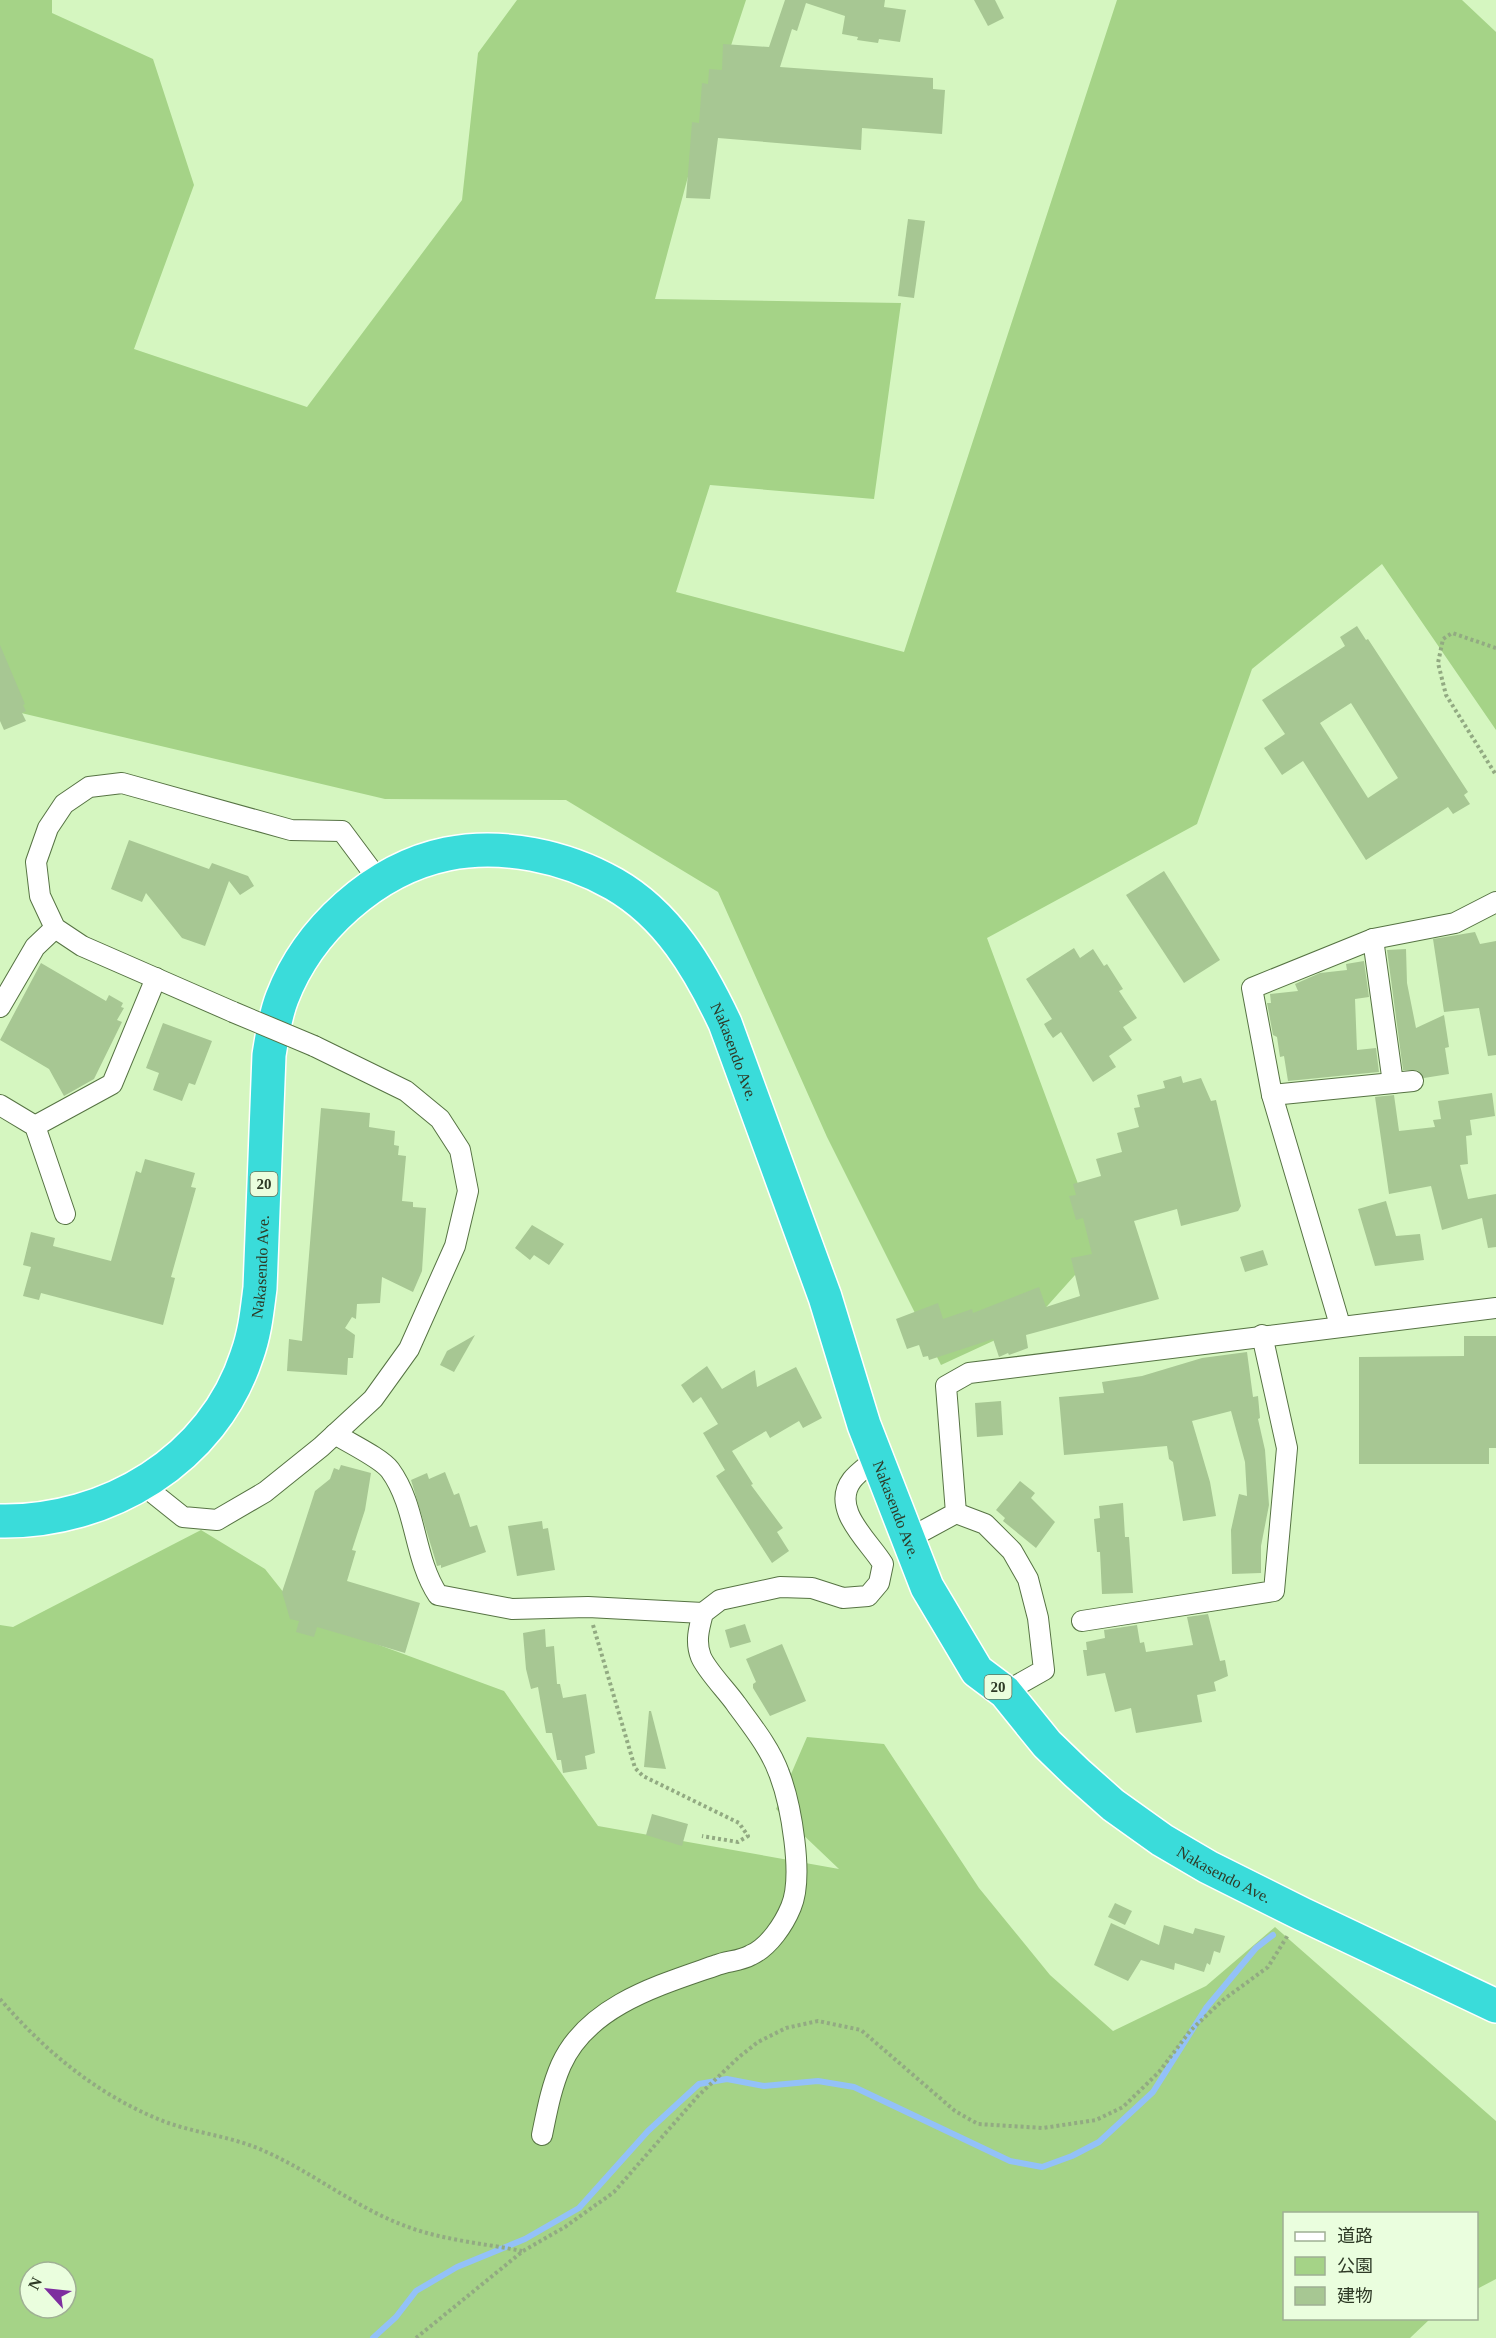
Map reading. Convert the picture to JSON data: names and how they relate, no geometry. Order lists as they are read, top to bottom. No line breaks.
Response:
{"streets":{"highway":["Nakasendo Ave.","20"]},"legend":["道路","公園","建物"],"north":"top left"}
